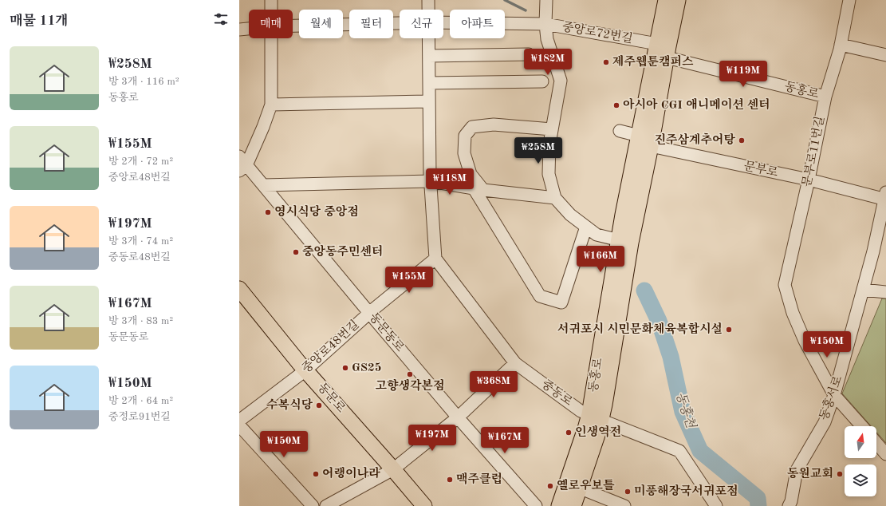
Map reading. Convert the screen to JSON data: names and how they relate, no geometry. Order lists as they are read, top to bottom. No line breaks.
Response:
{"streets":{"main road":["동홍로","동문로"],"street":["중앙로72번길","문부로11번길","문부로","동문동로","중앙로48번길","중동로","동홍서로"]},"crossings":[["중앙로72번길","동홍로"],["동홍로","문부로11번길"],["동홍로","문부로"],["동홍로","중동로"],["문부로11번길","문부로"],["문부로11번길","동홍서로"],["문부로","동홍서로"],["동문동로","중앙로48번길"],["중앙로48번길","중동로"],["중앙로48번길","동문로"]],"water":["동홍천"],"places":["제주웹툰캠퍼스","아시아 CGI 애니메이션 센터","진주삼계추어탕","영시식당 중앙점","중앙동주민센터","서귀포시 시민문화체육복합시설","GS25","고향생각본점","수복식당","인생역전","어랭이나라","동원교회","맥주클럽","옐로우보틀","미풍해장국서귀포점"],"north":"top","page":{"heading":"매물 11개","chip":["매매","월세","필터","신규","아파트"],"list":[{"name":"₩258M","note":"방 3개 · 116 m² · 동홍로"},{"name":"₩155M","note":"방 2개 · 72 m² · 중앙로48번길"},{"name":"₩197M","note":"방 3개 · 74 m² · 중동로48번길"},{"name":"₩167M","note":"방 3개 · 83 m² · 동문동로"},{"name":"₩150M","note":"방 2개 · 64 m² · 중정로91번길"}],"price":["₩182M","₩119M","₩258M","₩118M","₩166M","₩155M","₩150M","₩368M","₩197M","₩167M","₩150M"]}}
